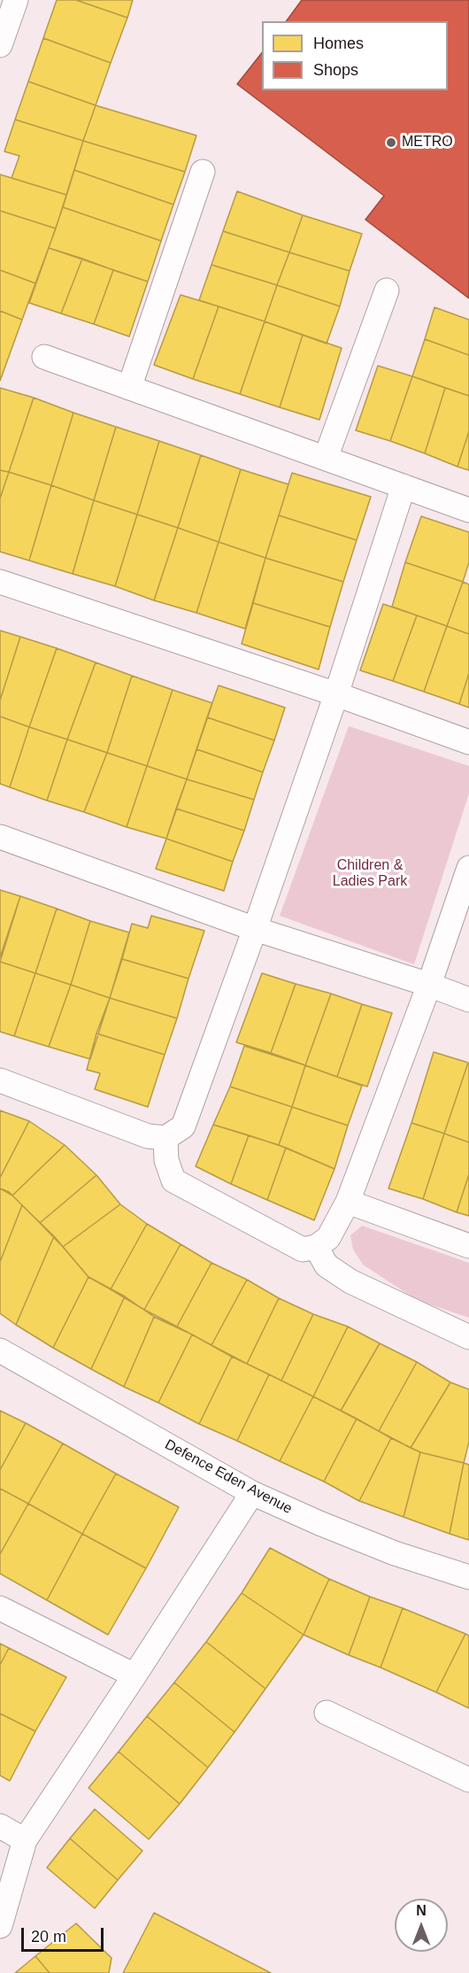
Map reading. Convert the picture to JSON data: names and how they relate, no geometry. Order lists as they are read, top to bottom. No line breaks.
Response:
{"streets":{"street":["Defence Eden Avenue"]},"parks":["Children & Ladies Park"],"places":["METRO"],"legend":["Homes","Shops"],"scale_bar":"20 m","north":"top"}
